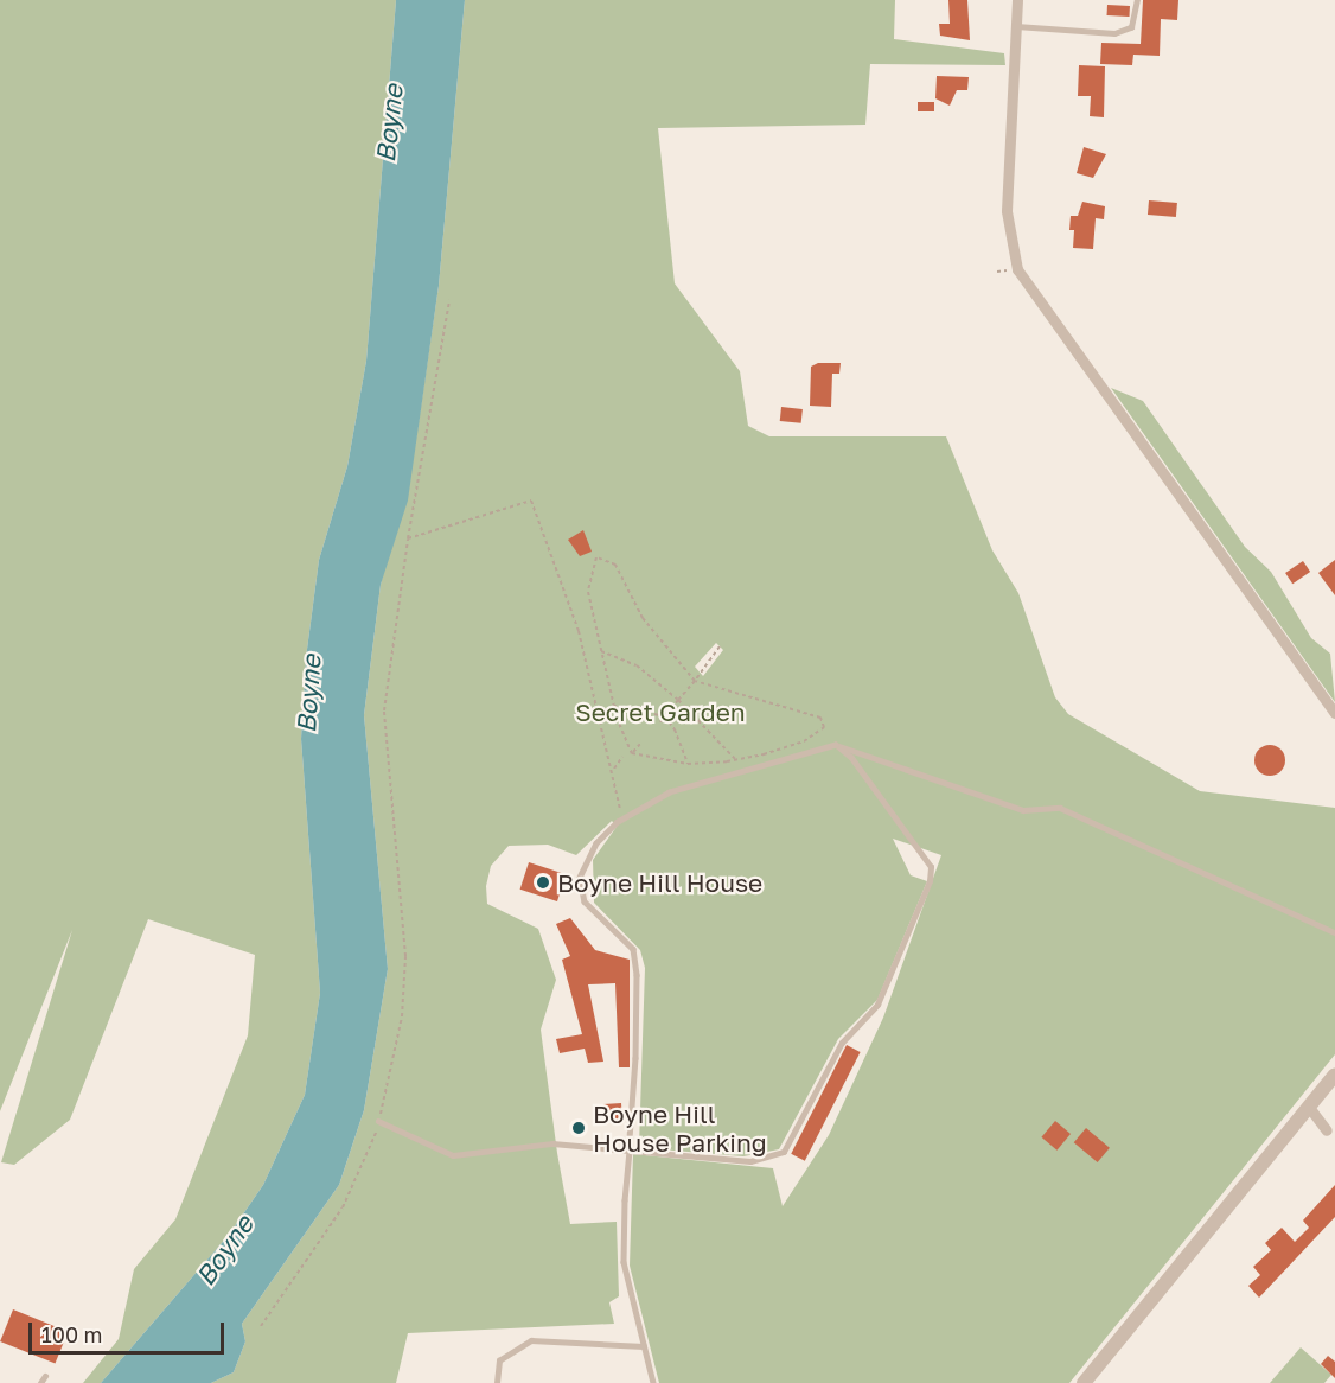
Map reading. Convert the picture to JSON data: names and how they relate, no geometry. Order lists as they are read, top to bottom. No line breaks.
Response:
{"water":["Boyne"],"parks":["Secret Garden"],"places":["Boyne Hill House","Boyne Hill House Parking"],"scale_bar":"100 m"}
